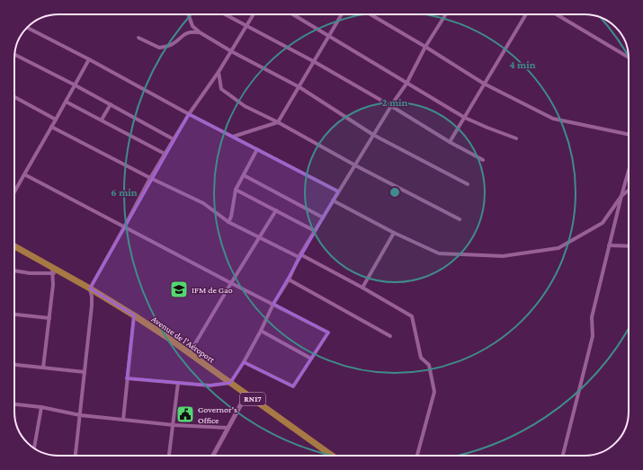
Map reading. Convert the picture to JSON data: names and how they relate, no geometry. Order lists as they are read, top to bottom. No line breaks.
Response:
{"streets":{"main road":["Avenue de l'Aéroport","RN17"]},"places":{"school or university":["IFM de Gao"],"public building":["Governor's Office"]},"rings":["4 min","2 min","6 min"]}
